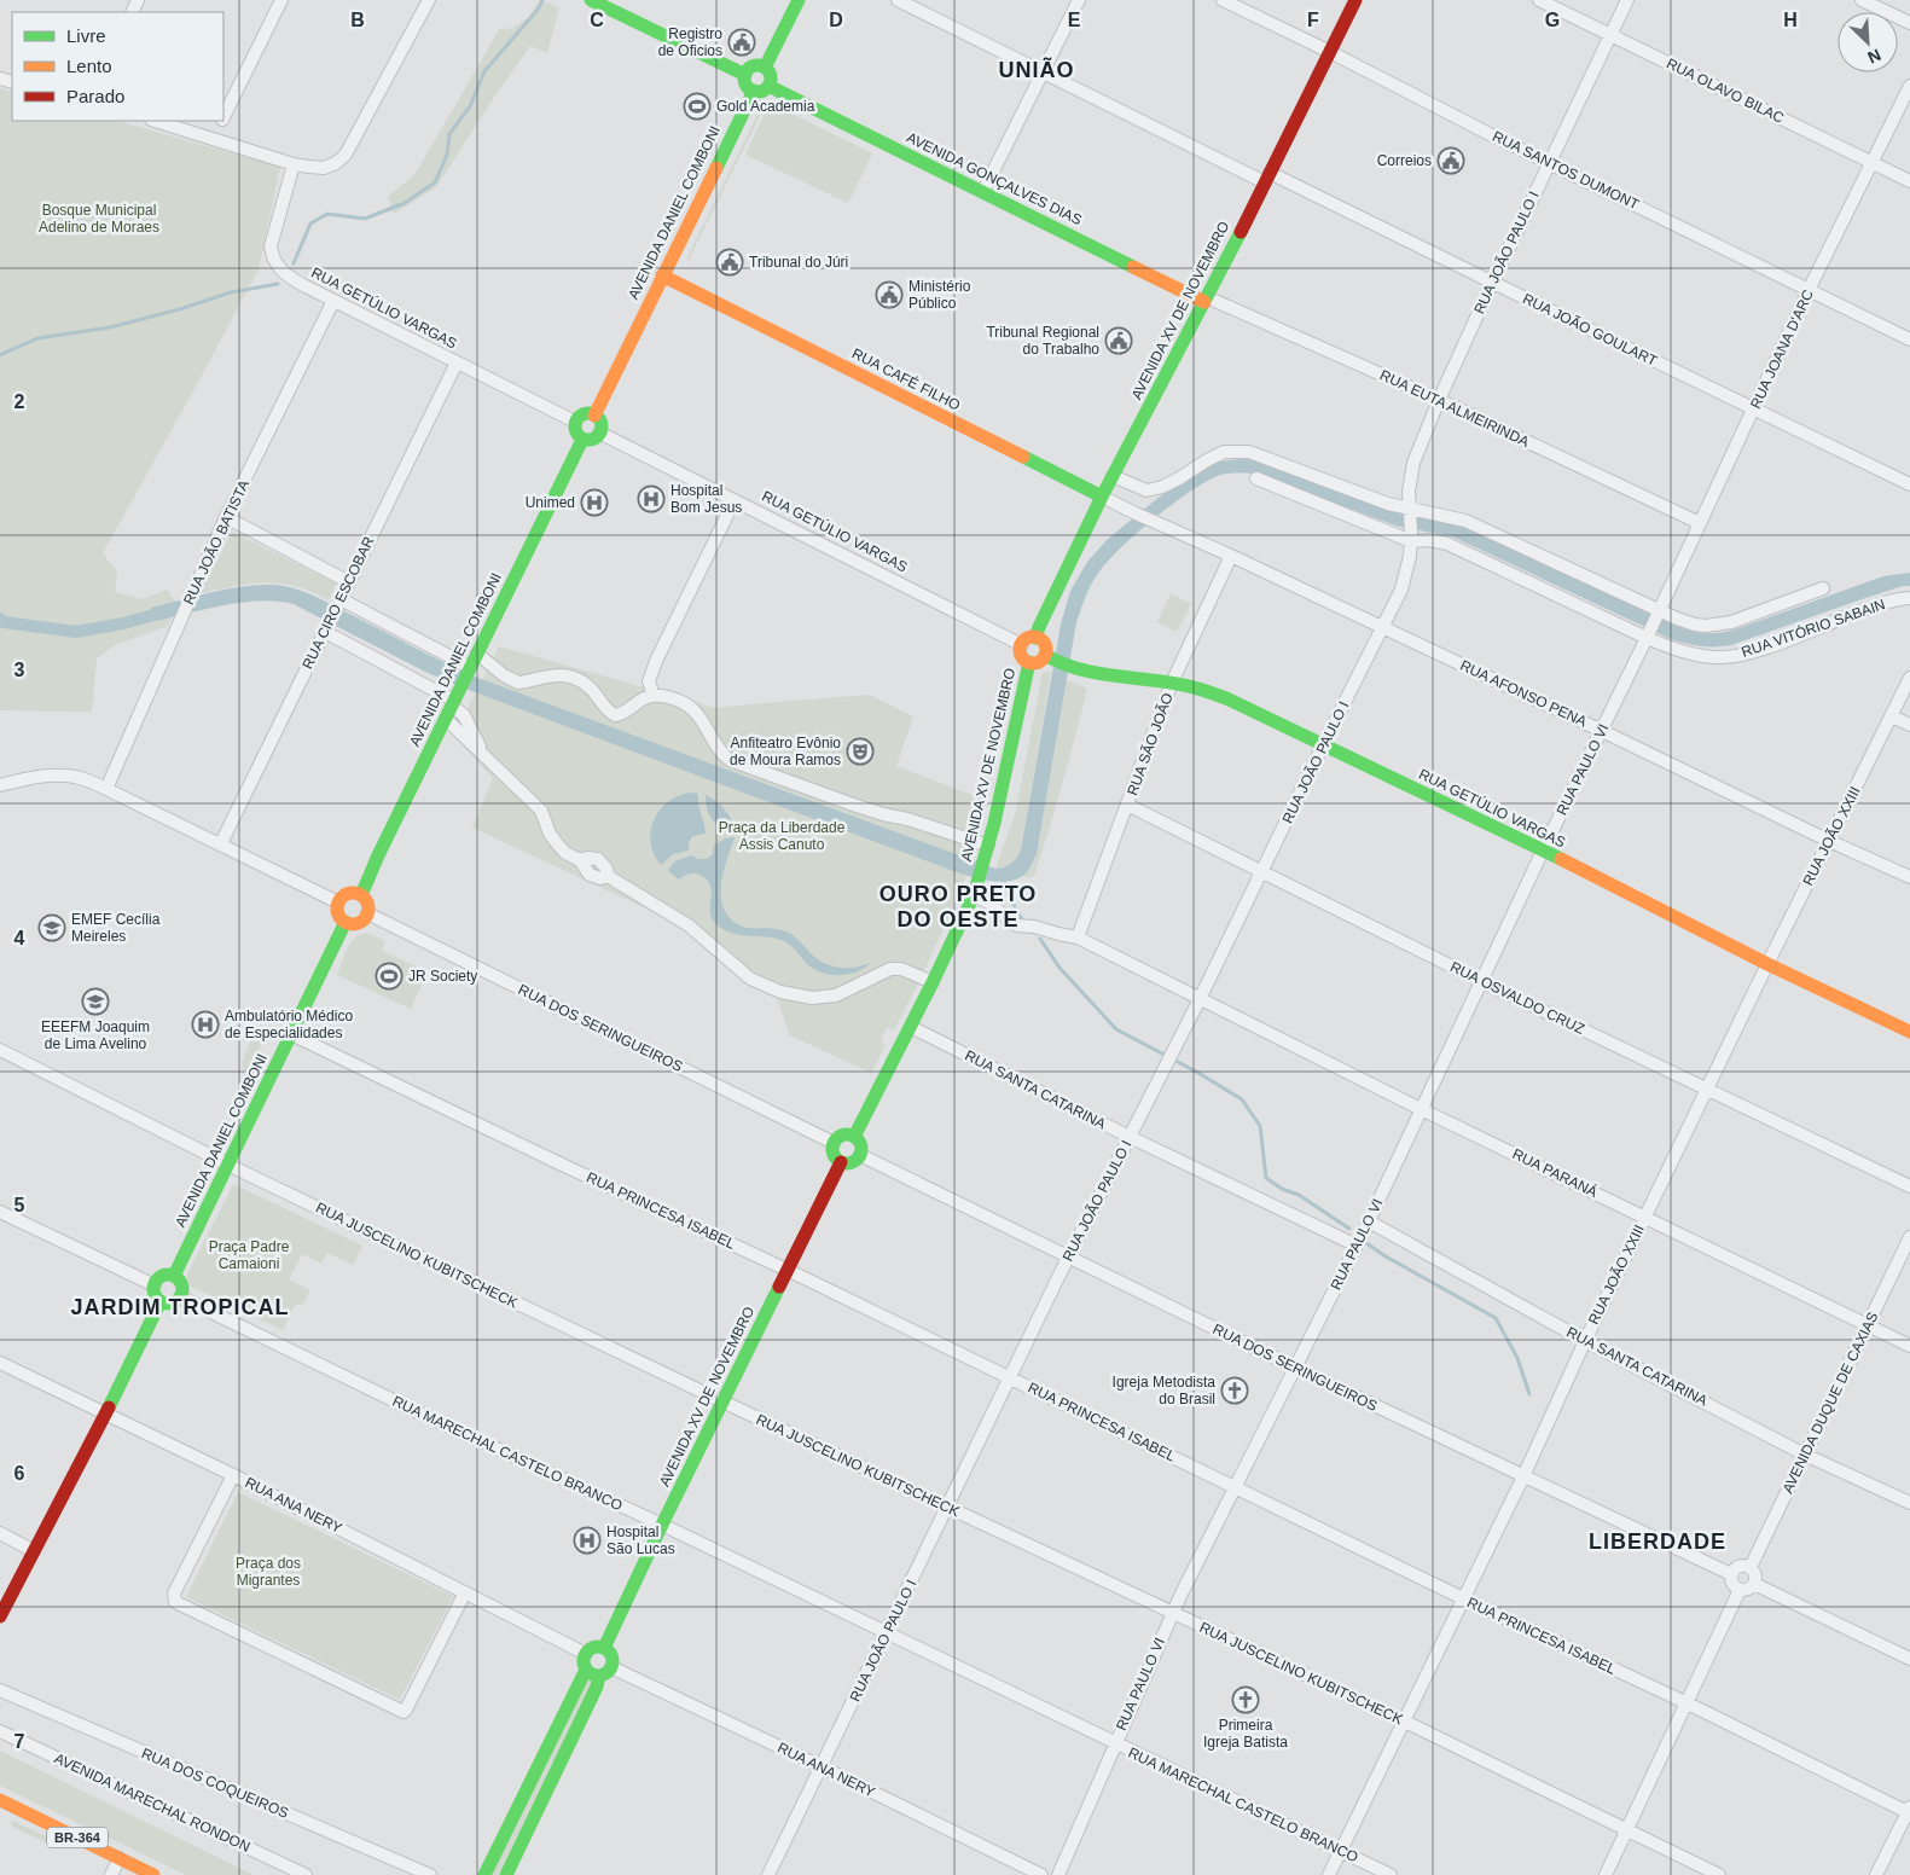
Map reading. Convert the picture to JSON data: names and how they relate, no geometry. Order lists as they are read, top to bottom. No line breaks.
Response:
{"streets":{"main road":["AVENIDA GONÇALVES DIAS","AVENIDA DANIEL COMBONI","RUA GETÚLIO VARGAS","AVENIDA XV DE NOVEMBRO","RUA CAFÉ FILHO","BR-364"],"street":["RUA OLAVO BILAC","RUA SANTOS DUMONT","RUA JOÃO PAULO I","RUA JOÃO GOULART","RUA JOANA D'ARC","RUA EUTA ALMEIRINDA","RUA JOÃO BATISTA","RUA CIRO ESCOBAR","RUA VITÓRIO SABAIN","RUA AFONSO PENA","RUA SÃO JOÃO","RUA PAULO VI","RUA JOÃO XXIII","RUA OSVALDO CRUZ","RUA DOS SERINGUEIROS","RUA SANTA CATARINA","RUA PARANÁ","RUA PRINCESA ISABEL","RUA JUSCELINO KUBITSCHECK","AVENIDA DUQUE DE CAXIAS","RUA MARECHAL CASTELO BRANCO","RUA ANA NERY","RUA DOS COQUEIROS","AVENIDA MARECHAL RONDON"]},"crossings":[["RUA OLAVO BILAC","RUA JOÃO PAULO I"],["RUA OLAVO BILAC","RUA JOANA D'ARC"],["RUA SANTOS DUMONT","RUA JOÃO PAULO I"],["RUA SANTOS DUMONT","AVENIDA XV DE NOVEMBRO"],["RUA SANTOS DUMONT","RUA JOANA D'ARC"],["AVENIDA GONÇALVES DIAS","AVENIDA DANIEL COMBONI"],["AVENIDA GONÇALVES DIAS","AVENIDA XV DE NOVEMBRO"],["AVENIDA GONÇALVES DIAS","RUA EUTA ALMEIRINDA"],["AVENIDA DANIEL COMBONI","RUA GETÚLIO VARGAS"],["AVENIDA DANIEL COMBONI","RUA CAFÉ FILHO"],["AVENIDA DANIEL COMBONI","RUA DOS SERINGUEIROS"],["AVENIDA DANIEL COMBONI","RUA PRINCESA ISABEL"],["AVENIDA DANIEL COMBONI","RUA JUSCELINO KUBITSCHECK"],["AVENIDA DANIEL COMBONI","RUA MARECHAL CASTELO BRANCO"],["RUA JOÃO PAULO I","RUA GETÚLIO VARGAS"],["RUA JOÃO PAULO I","RUA JOÃO GOULART"],["RUA JOÃO PAULO I","RUA EUTA ALMEIRINDA"],["RUA JOÃO PAULO I","RUA VITÓRIO SABAIN"],["RUA JOÃO PAULO I","RUA AFONSO PENA"],["RUA JOÃO PAULO I","RUA OSVALDO CRUZ"],["RUA JOÃO PAULO I","RUA DOS SERINGUEIROS"],["RUA JOÃO PAULO I","RUA SANTA CATARINA"],["RUA JOÃO PAULO I","RUA PARANÁ"],["RUA JOÃO PAULO I","RUA PRINCESA ISABEL"],["RUA JOÃO PAULO I","RUA JUSCELINO KUBITSCHECK"],["RUA JOÃO PAULO I","RUA MARECHAL CASTELO BRANCO"],["RUA JOÃO PAULO I","RUA ANA NERY"],["RUA GETÚLIO VARGAS","AVENIDA XV DE NOVEMBRO"],["RUA GETÚLIO VARGAS","RUA JOÃO BATISTA"],["RUA GETÚLIO VARGAS","RUA CIRO ESCOBAR"],["RUA GETÚLIO VARGAS","RUA SÃO JOÃO"],["RUA GETÚLIO VARGAS","RUA PAULO VI"],["RUA GETÚLIO VARGAS","RUA JOÃO XXIII"],["AVENIDA XV DE NOVEMBRO","RUA JOÃO GOULART"],["AVENIDA XV DE NOVEMBRO","RUA CAFÉ FILHO"],["AVENIDA XV DE NOVEMBRO","RUA EUTA ALMEIRINDA"],["AVENIDA XV DE NOVEMBRO","RUA DOS SERINGUEIROS"],["AVENIDA XV DE NOVEMBRO","RUA SANTA CATARINA"],["AVENIDA XV DE NOVEMBRO","RUA PARANÁ"],["AVENIDA XV DE NOVEMBRO","RUA PRINCESA ISABEL"],["AVENIDA XV DE NOVEMBRO","RUA JUSCELINO KUBITSCHECK"],["AVENIDA XV DE NOVEMBRO","RUA MARECHAL CASTELO BRANCO"],["AVENIDA XV DE NOVEMBRO","RUA ANA NERY"],["RUA JOÃO GOULART","RUA JOANA D'ARC"],["RUA JOANA D'ARC","RUA EUTA ALMEIRINDA"],["RUA JOANA D'ARC","RUA PAULO VI"],["RUA CAFÉ FILHO","RUA AFONSO PENA"],["RUA VITÓRIO SABAIN","RUA PAULO VI"],["RUA AFONSO PENA","RUA SÃO JOÃO"],["RUA AFONSO PENA","RUA PAULO VI"],["RUA AFONSO PENA","RUA JOÃO XXIII"],["RUA SÃO JOÃO","RUA OSVALDO CRUZ"],["RUA SÃO JOÃO","RUA PARANÁ"],["RUA PAULO VI","RUA OSVALDO CRUZ"],["RUA PAULO VI","RUA DOS SERINGUEIROS"],["RUA PAULO VI","RUA SANTA CATARINA"],["RUA PAULO VI","RUA PARANÁ"],["RUA PAULO VI","RUA PRINCESA ISABEL"],["RUA PAULO VI","RUA JUSCELINO KUBITSCHECK"],["RUA PAULO VI","RUA MARECHAL CASTELO BRANCO"],["RUA JOÃO XXIII","RUA OSVALDO CRUZ"],["RUA JOÃO XXIII","RUA DOS SERINGUEIROS"],["RUA JOÃO XXIII","RUA SANTA CATARINA"],["RUA JOÃO XXIII","RUA PARANÁ"],["RUA JOÃO XXIII","RUA PRINCESA ISABEL"],["RUA JOÃO XXIII","RUA JUSCELINO KUBITSCHECK"],["RUA JOÃO XXIII","RUA MARECHAL CASTELO BRANCO"],["RUA DOS SERINGUEIROS","AVENIDA DUQUE DE CAXIAS"],["RUA SANTA CATARINA","AVENIDA DUQUE DE CAXIAS"],["RUA PARANÁ","AVENIDA DUQUE DE CAXIAS"]],"districts":["UNIÃO","OURO PRETO DO OESTE","JARDIM TROPICAL","LIBERDADE"],"parks":["Bosque Municipal Adelino de Moraes","Praça da Liberdade Assis Canuto","Praça Padre Camaioni","Praça dos Migrantes"],"places":{"public building":["Registro de Oficios","Correios","Tribunal do Júri","Ministério Público","Tribunal Regional do Trabalho"],"sports":["Gold Academia","JR Society"],"hospital":["Hospital Bom Jesus","Unimed","Ambulatório Médico de Especialidades","Hospital São Lucas"],"theatre":["Anfiteatro Evônio de Moura Ramos"],"school or university":["EMEF Cecília Meireles","EEEFM Joaquim de Lima Avelino"],"church":["Igreja Metodista do Brasil","Primeira Igreja Batista"]},"legend":["Livre","Lento","Parado"],"north":"bottom right","grid":{"columns":["B","C","D","E","F","G","H"],"rows":["2","3","4","5","6","7"]}}
